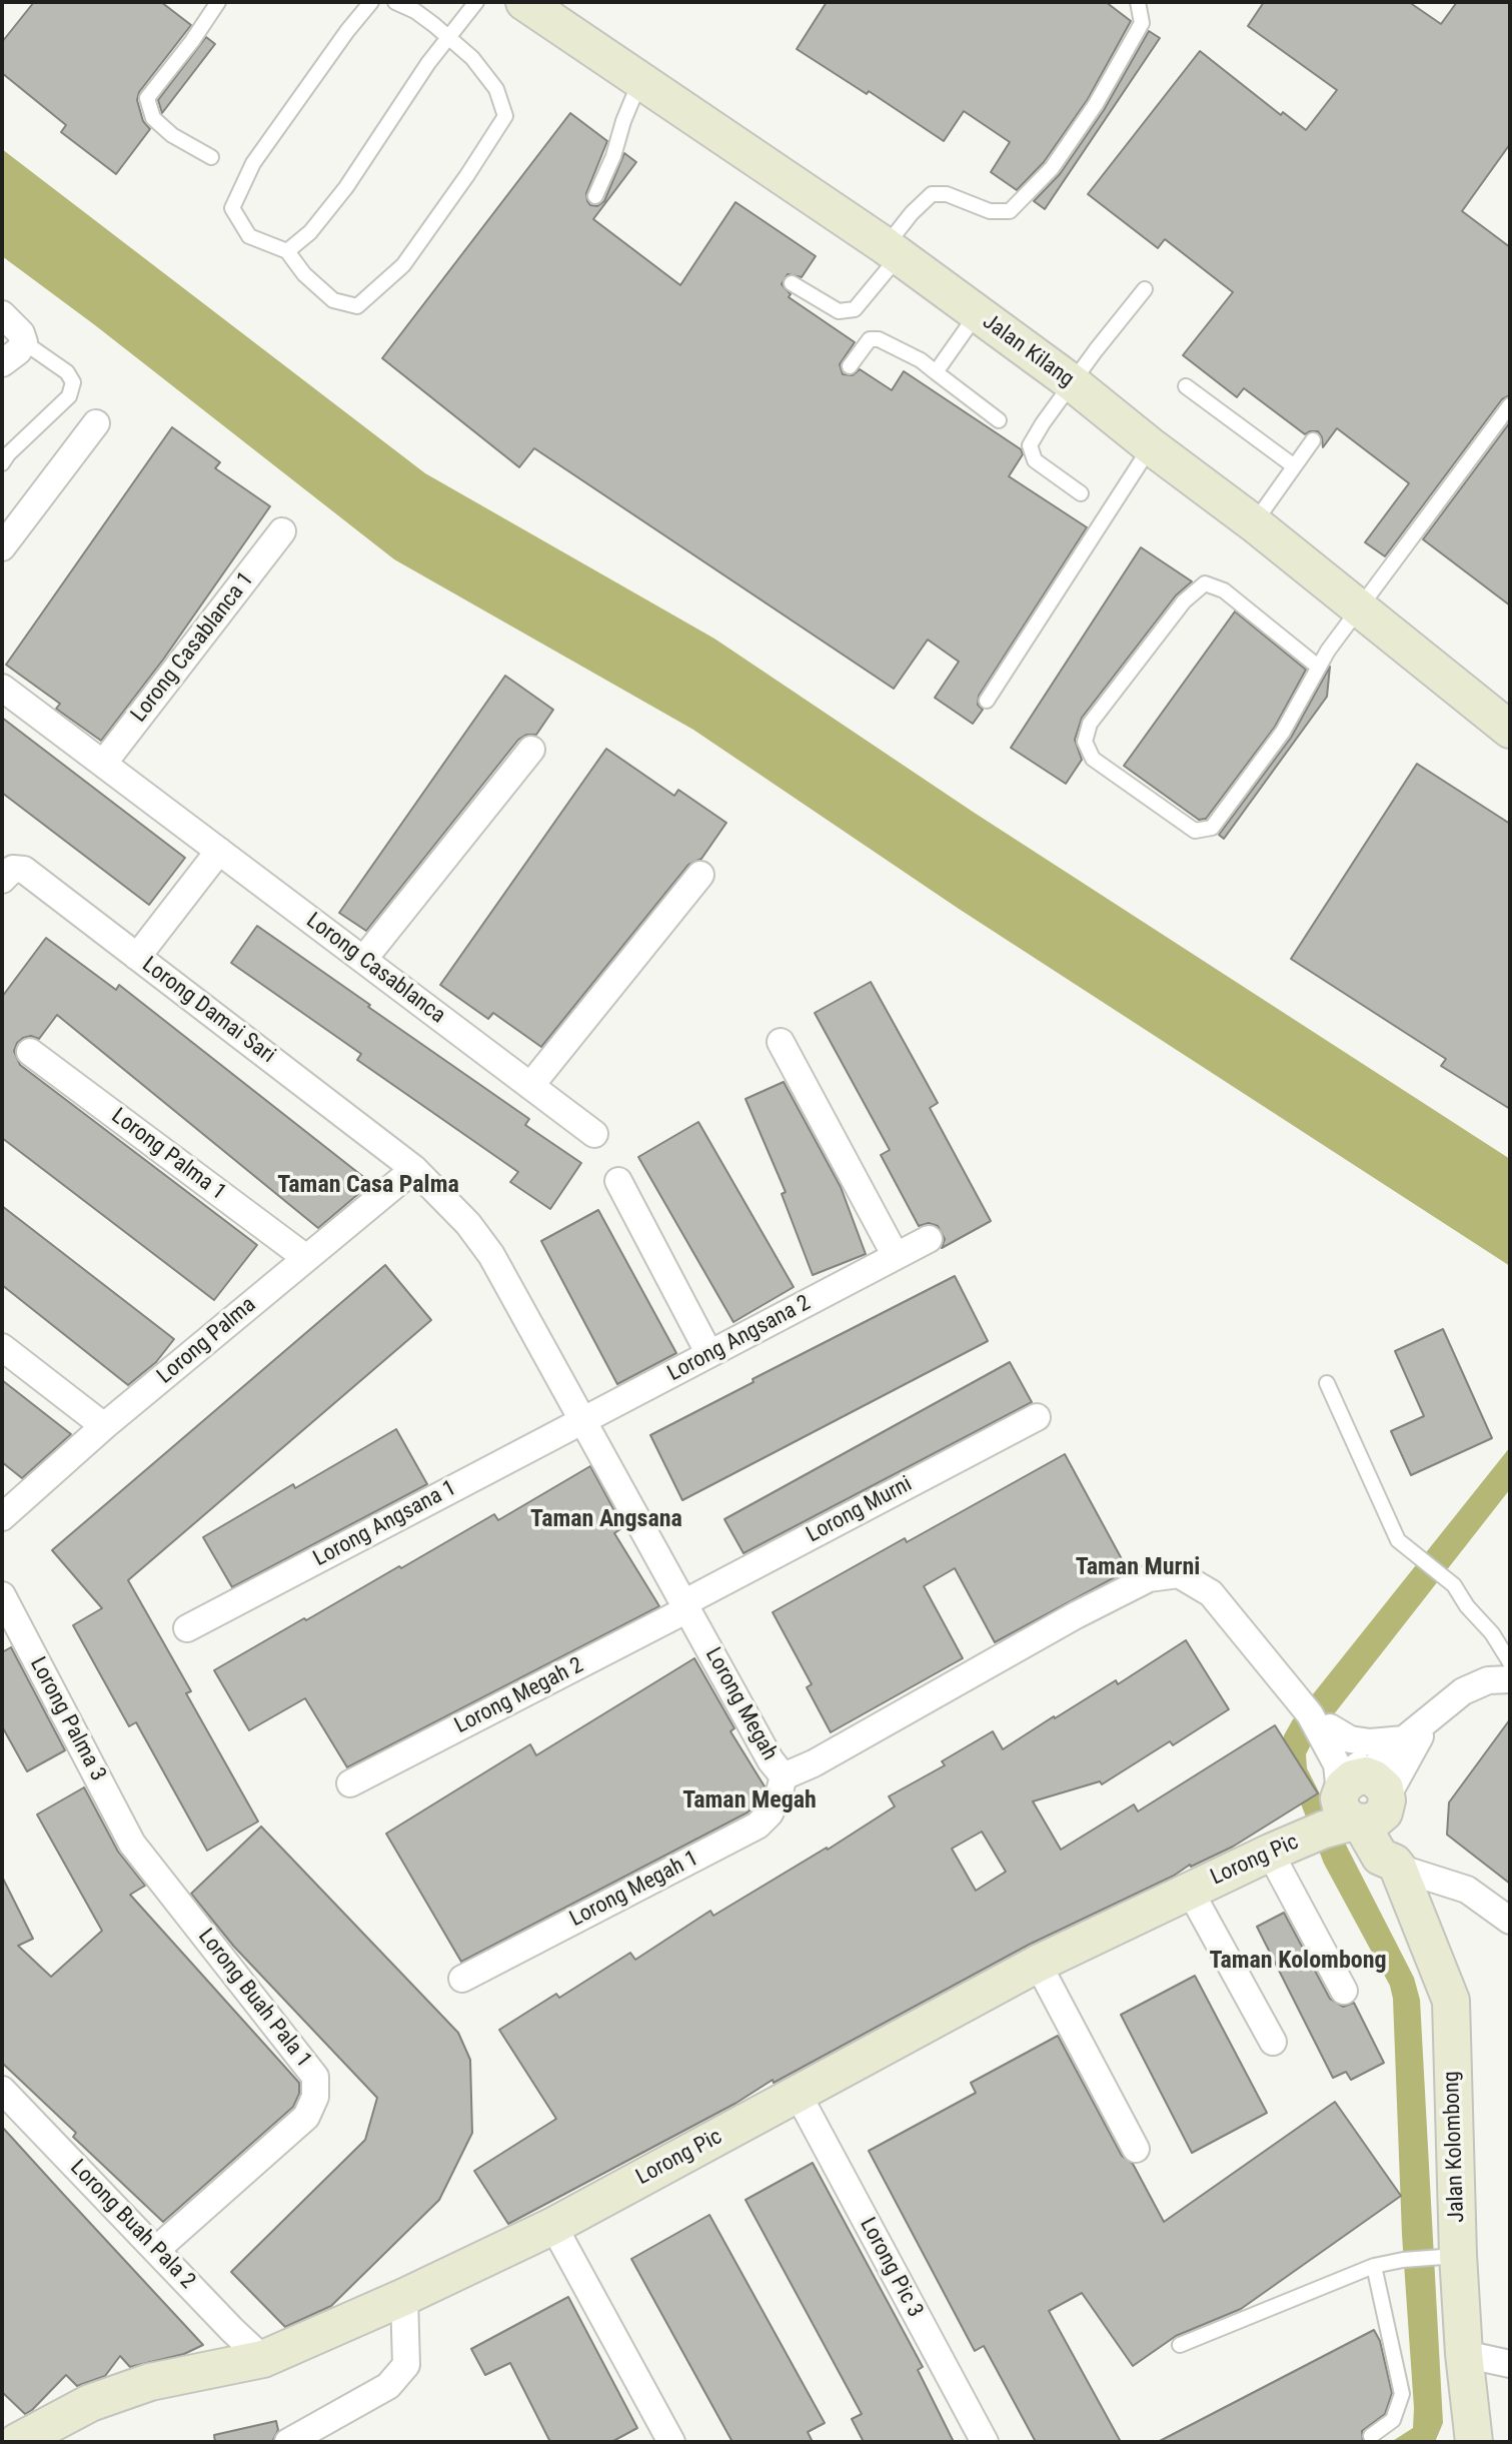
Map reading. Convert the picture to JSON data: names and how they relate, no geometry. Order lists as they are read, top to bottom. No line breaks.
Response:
{"streets":{"street":["Jalan Kilang","Lorong Casablanca 1","Lorong Casablanca","Lorong Damai Sari","Lorong Palma 1","Lorong Angsana 2","Lorong Palma","Lorong Murni","Lorong Angsana 1","Lorong Megah 2","Lorong Megah","Lorong Palma 3","Lorong Pic","Lorong Megah 1","Lorong Buah Pala 1","Jalan Kolombong","Lorong Buah Pala 2","Lorong Pic 3"]},"crossings":[["Lorong Casablanca 1","Lorong Casablanca"],["Lorong Damai Sari","Lorong Palma"],["Lorong Damai Sari","Lorong Megah"],["Lorong Palma 1","Lorong Palma"],["Lorong Angsana 2","Lorong Angsana 1"],["Lorong Angsana 2","Lorong Megah"],["Lorong Palma","Lorong Megah"],["Lorong Murni","Lorong Megah 2"],["Lorong Murni","Lorong Megah"],["Lorong Angsana 1","Lorong Megah"],["Lorong Megah 2","Lorong Megah"],["Lorong Megah","Lorong Pic"],["Lorong Megah","Lorong Megah 1"],["Lorong Megah","Jalan Kolombong"],["Lorong Palma 3","Lorong Buah Pala 1"],["Lorong Pic","Jalan Kolombong"],["Lorong Pic","Lorong Buah Pala 2"],["Lorong Pic","Lorong Pic 3"],["Lorong Buah Pala 1","Lorong Buah Pala 2"]],"districts":["Taman Casa Palma","Taman Angsana","Taman Murni","Taman Megah","Taman Kolombong"]}
